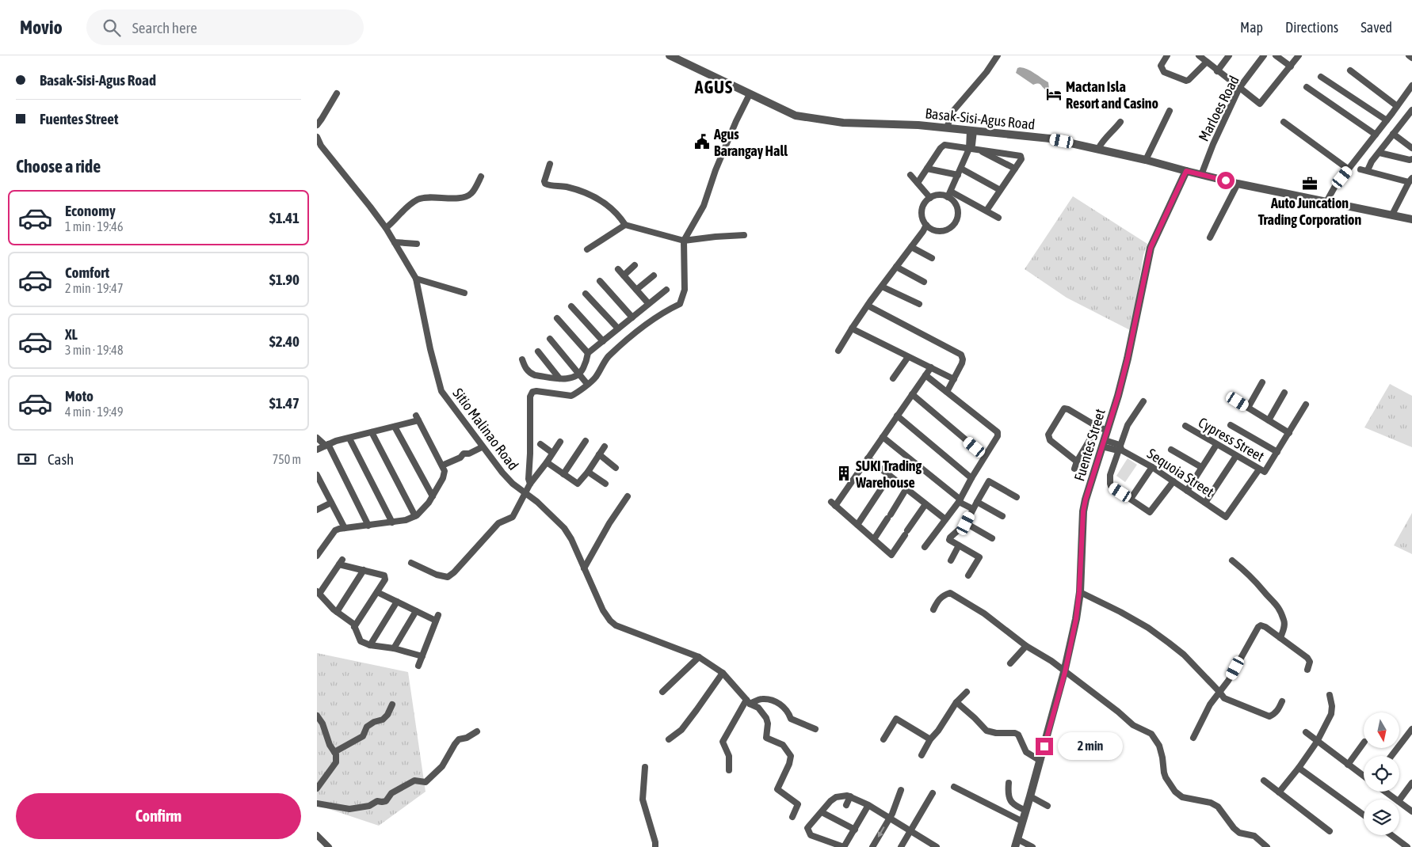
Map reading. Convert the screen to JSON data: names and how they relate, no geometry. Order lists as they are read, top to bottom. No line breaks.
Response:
{"streets":{"street":["Marloes Road","Basak-Sisi-Agus Road","Sitio Malinao Road","Cypress Street","Fuentes Street","Sequoia Street"]},"crossings":[["Marloes Road","Basak-Sisi-Agus Road"],["Basak-Sisi-Agus Road","Fuentes Street"],["Cypress Street","Sequoia Street"],["Fuentes Street","Sequoia Street"]],"districts":["AGUS"],"places":{"hotel":["Mactan Isla Resort and Casino"],"public building":["Agus Barangay Hall"],"office":["Auto Juncation Trading Corporation"],"building":["SUKI Trading Warehouse"]},"north":"bottom","page":{"header":"Movio","search":"Search here","nav":["Map","Directions","Saved"],"banner":["Basak-Sisi-Agus Road","Fuentes Street"],"heading":"Choose a ride","list":[{"name":"Economy","note":"1 min · 19:46","value":"$1.41"},{"name":"Comfort","note":"2 min · 19:47","value":"$1.90"},{"name":"XL","note":"3 min · 19:48","value":"$2.40"},{"name":"Moto","note":"4 min · 19:49","value":"$1.47"}],"pay":["Cash","750 m"],"bubble":"2 min","buttons":"Confirm"}}
